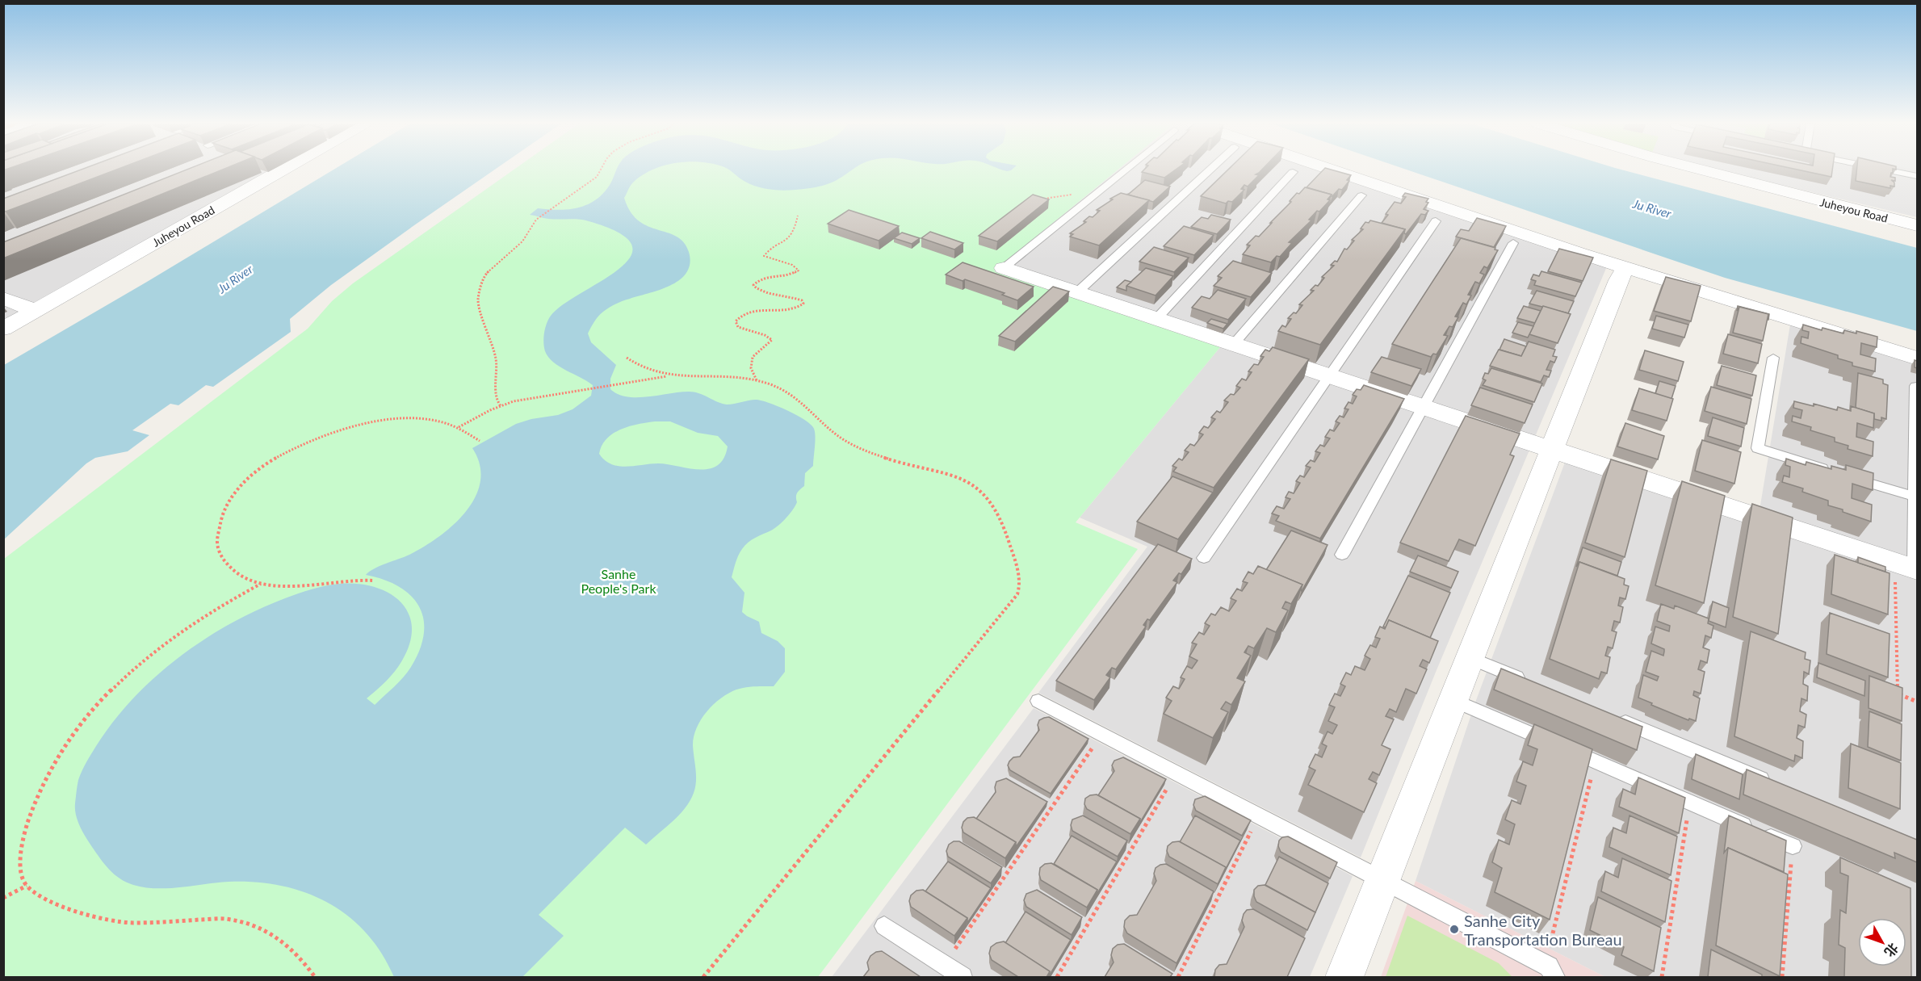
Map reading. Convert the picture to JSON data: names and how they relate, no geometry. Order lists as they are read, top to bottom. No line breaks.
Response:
{"streets":{"street":["Juheyou Road"]},"water":["Ju River"],"parks":["Sanhe People's Park"],"places":["Sanhe City Transportation Bureau"],"north":"bottom right"}
